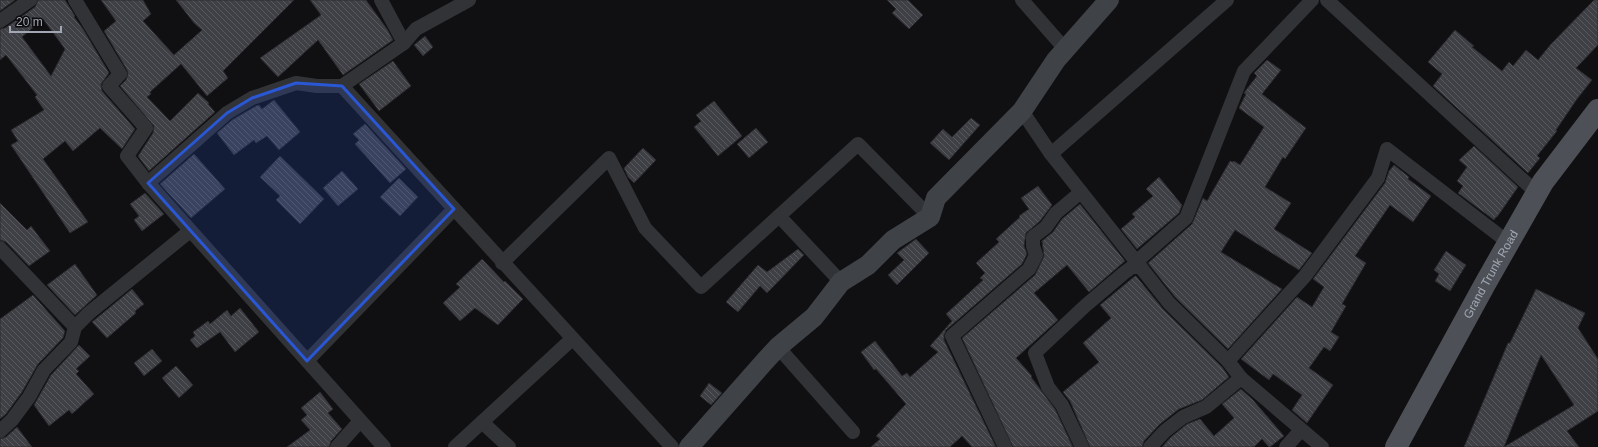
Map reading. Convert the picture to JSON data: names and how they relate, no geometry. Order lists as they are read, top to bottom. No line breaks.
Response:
{"streets":{"main road":["Grand Trunk Road"]},"scale_bar":"20 m"}
